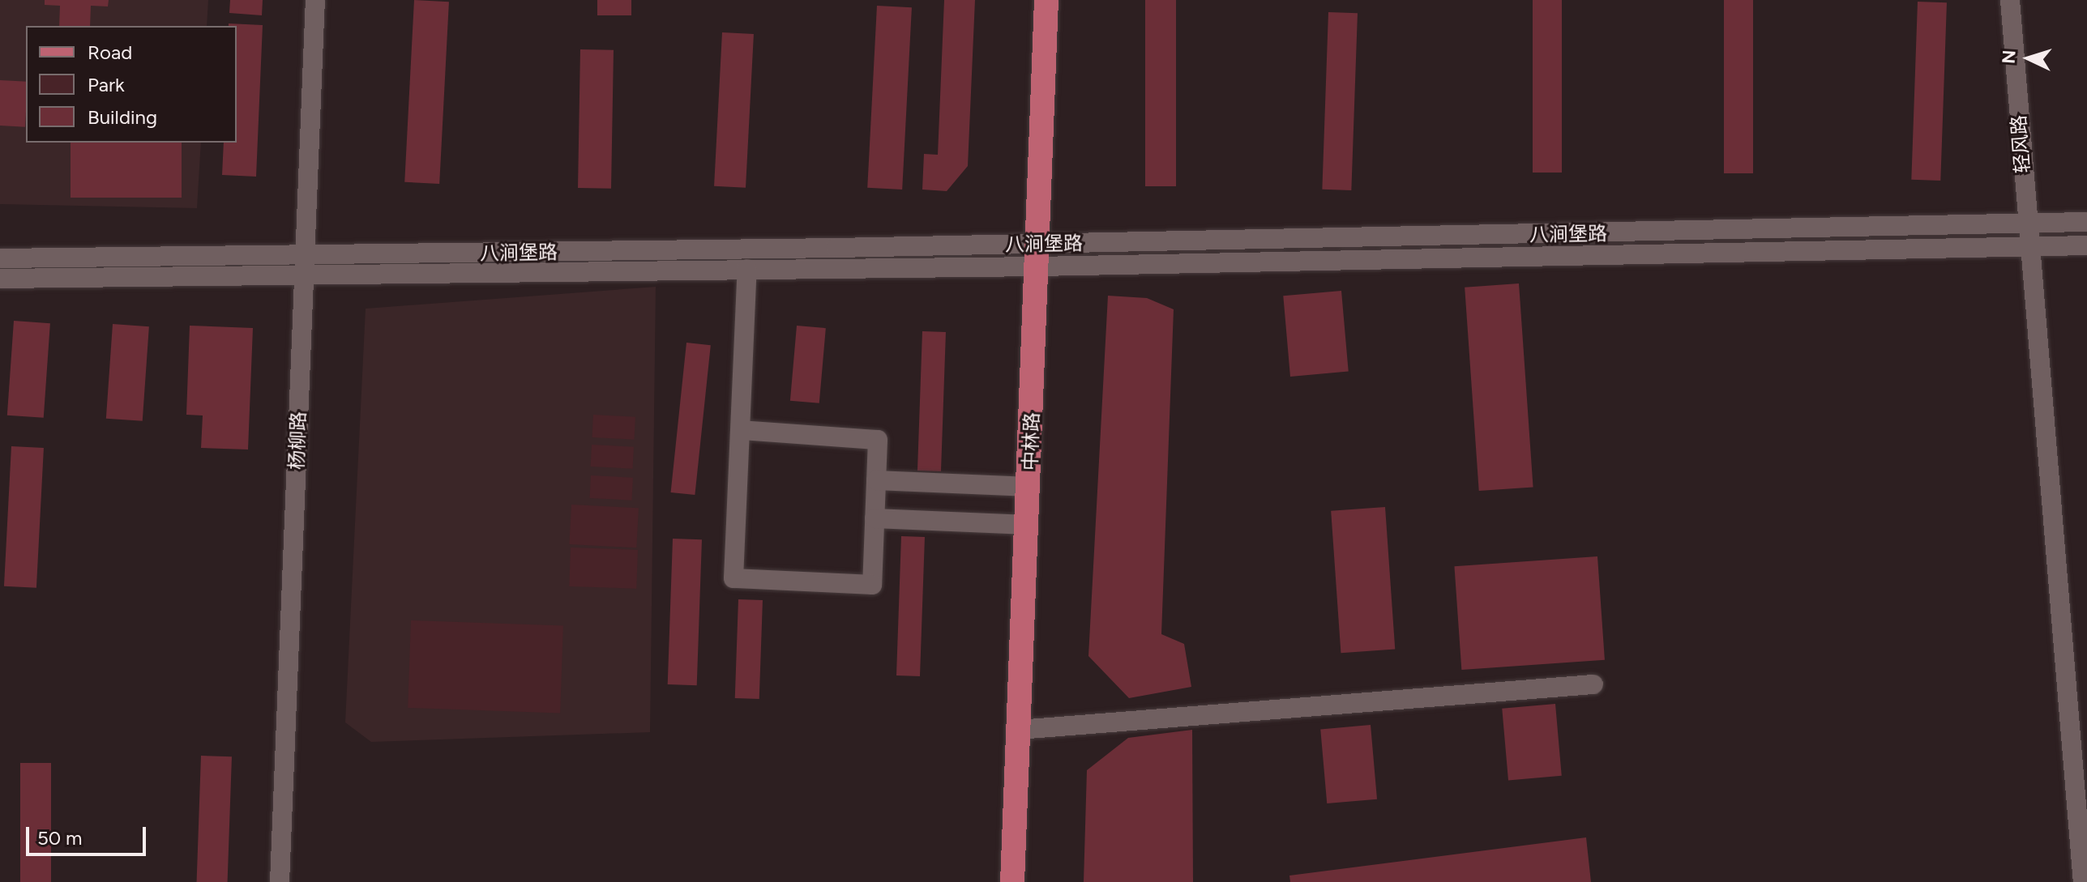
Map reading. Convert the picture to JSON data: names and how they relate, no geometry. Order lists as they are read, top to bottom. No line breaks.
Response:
{"streets":{"main road":["中林路"],"street":["轻风路","八涧堡路","杨柳路"]},"crossings":[["轻风路","八涧堡路"],["八涧堡路","杨柳路"],["八涧堡路","中林路"]],"legend":["Road","Park","Building"],"scale_bar":"50 m","north":"left"}
